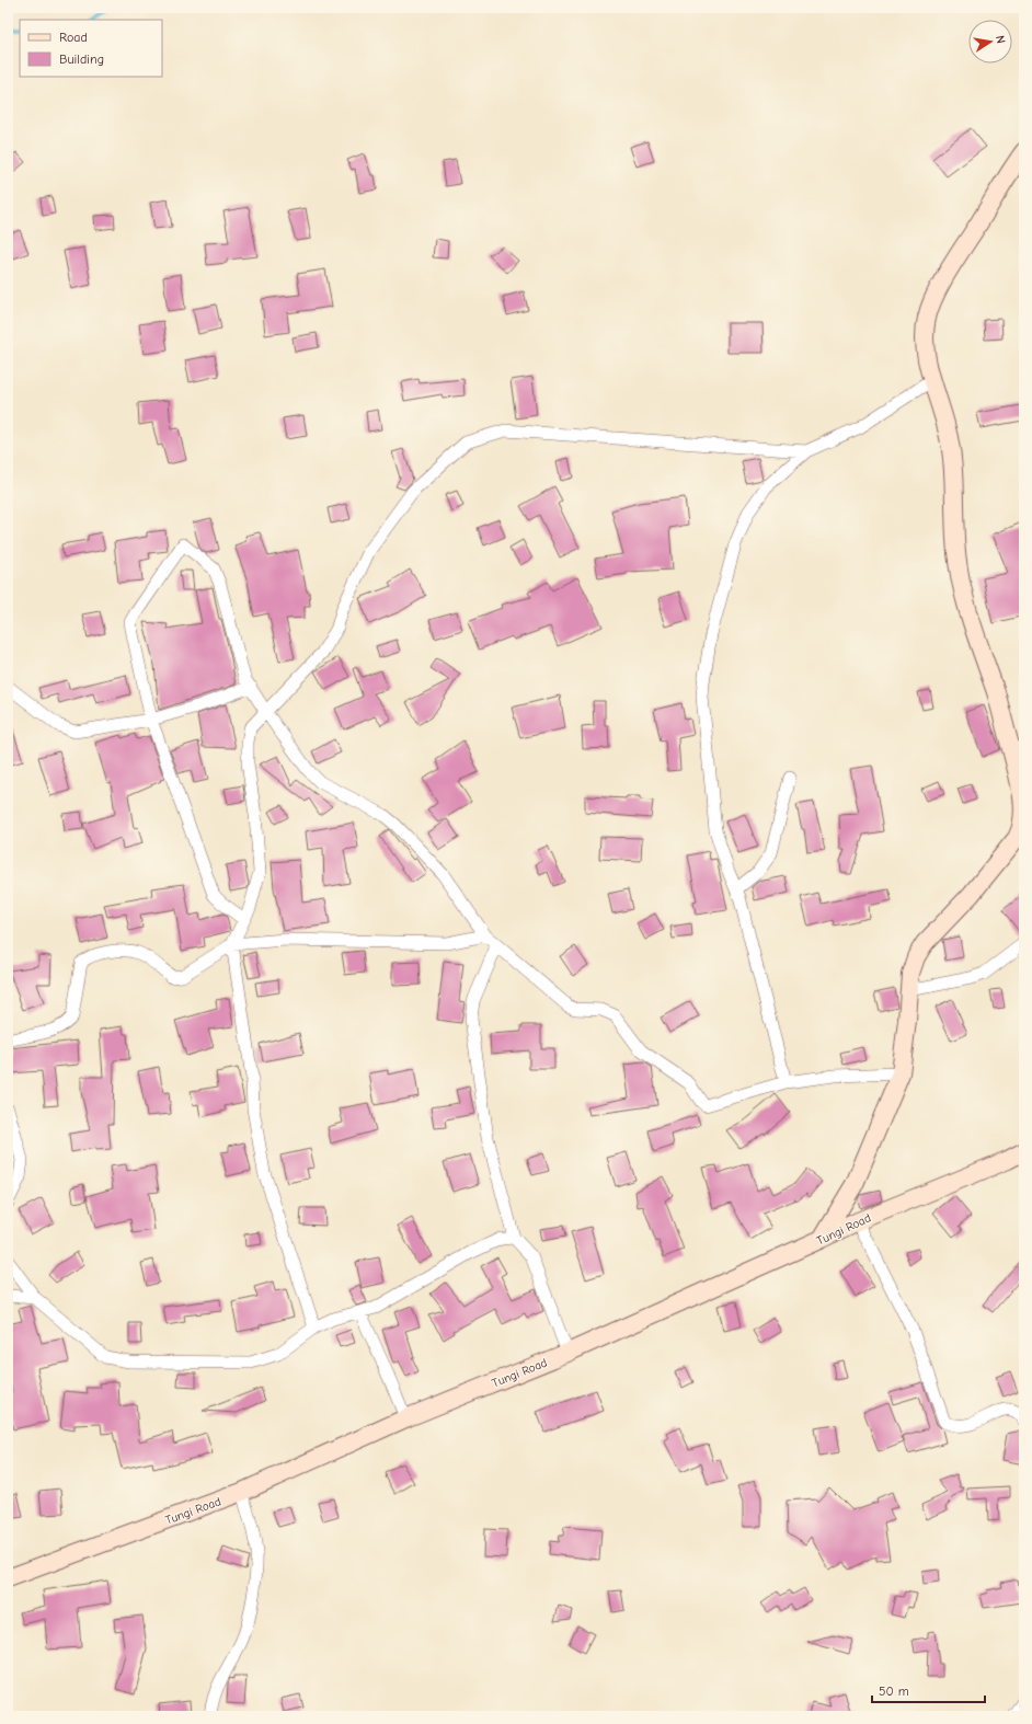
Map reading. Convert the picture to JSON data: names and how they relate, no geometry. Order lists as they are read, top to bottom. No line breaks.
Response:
{"streets":{"street":["Tungi Road"]},"legend":["Road","Building"],"scale_bar":"50 m","north":"right"}
